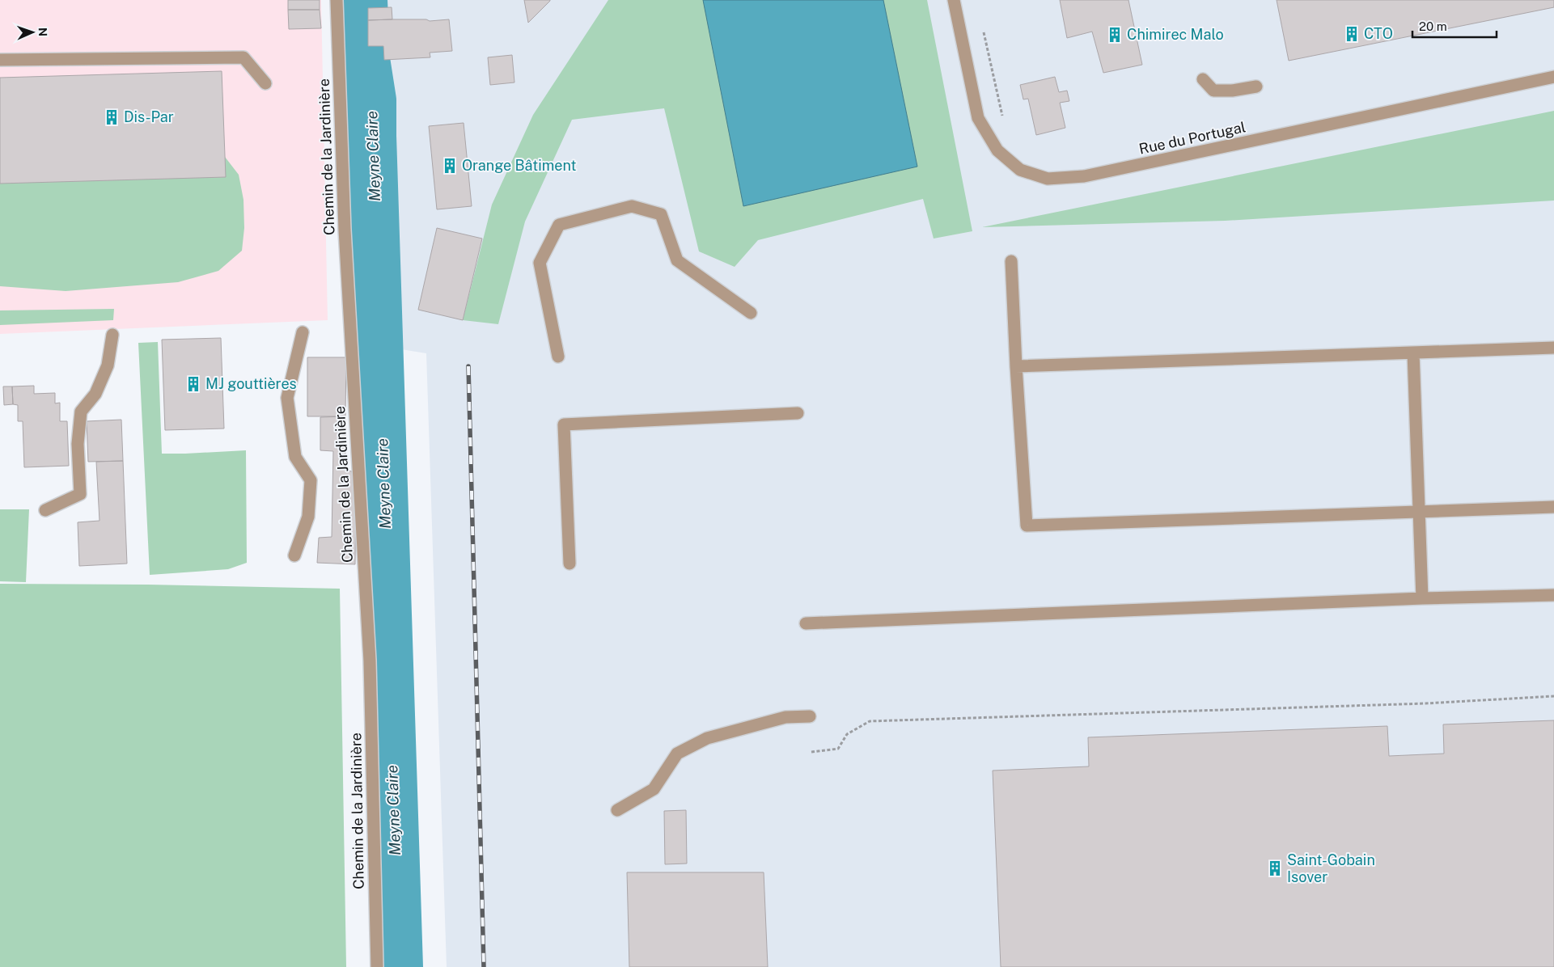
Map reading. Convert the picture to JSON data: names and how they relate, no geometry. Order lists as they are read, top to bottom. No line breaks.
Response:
{"streets":{"street":["Rue du Portugal","Chemin de la Jardinière"]},"water":["Meyne Claire"],"places":{"building":["CTO","Chimirec Malo","Dis-Par","Orange Bâtiment","MJ gouttières","Saint-Gobain Isover"]},"scale_bar":"20 m","north":"right"}
